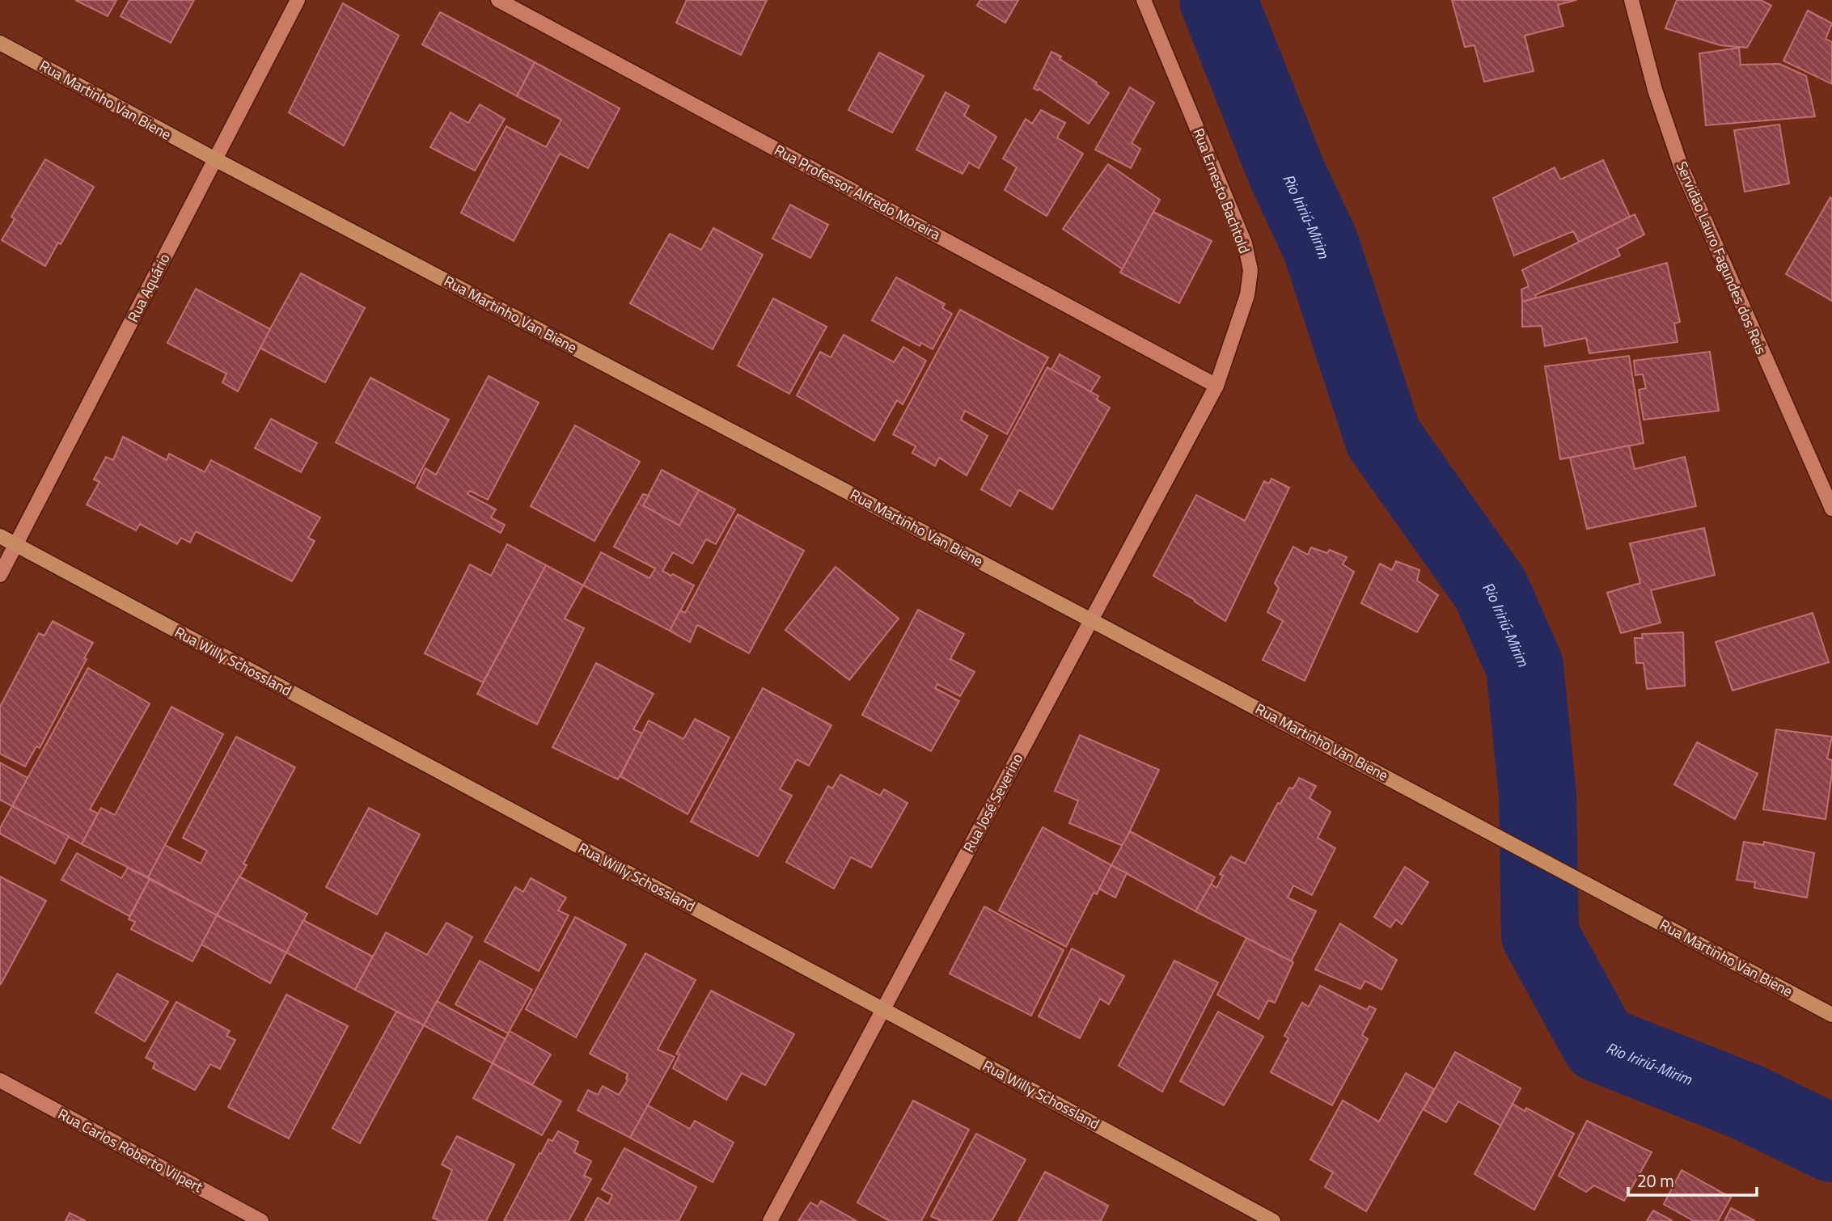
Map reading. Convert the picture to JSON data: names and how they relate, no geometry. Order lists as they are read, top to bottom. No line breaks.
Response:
{"streets":{"street":["Rua Martinho Van Biene","Rua Ernesto Bachtold","Rua Professor Alfredo Moreira","Servidão Lauro Fagundes dos Reis","Rua Aquário","Rua Willy Schossland","Rua José Severino","Rua Carlos Roberto Vilpert"]},"crossings":[["Rua Martinho Van Biene","Rua Aquário"],["Rua Martinho Van Biene","Rua José Severino"],["Rua Ernesto Bachtold","Rua Professor Alfredo Moreira"],["Rua Ernesto Bachtold","Rua José Severino"],["Rua Professor Alfredo Moreira","Rua José Severino"],["Rua Aquário","Rua Willy Schossland"],["Rua Willy Schossland","Rua José Severino"]],"water":["Rio Iririú-Mirim"],"scale_bar":"20 m"}
